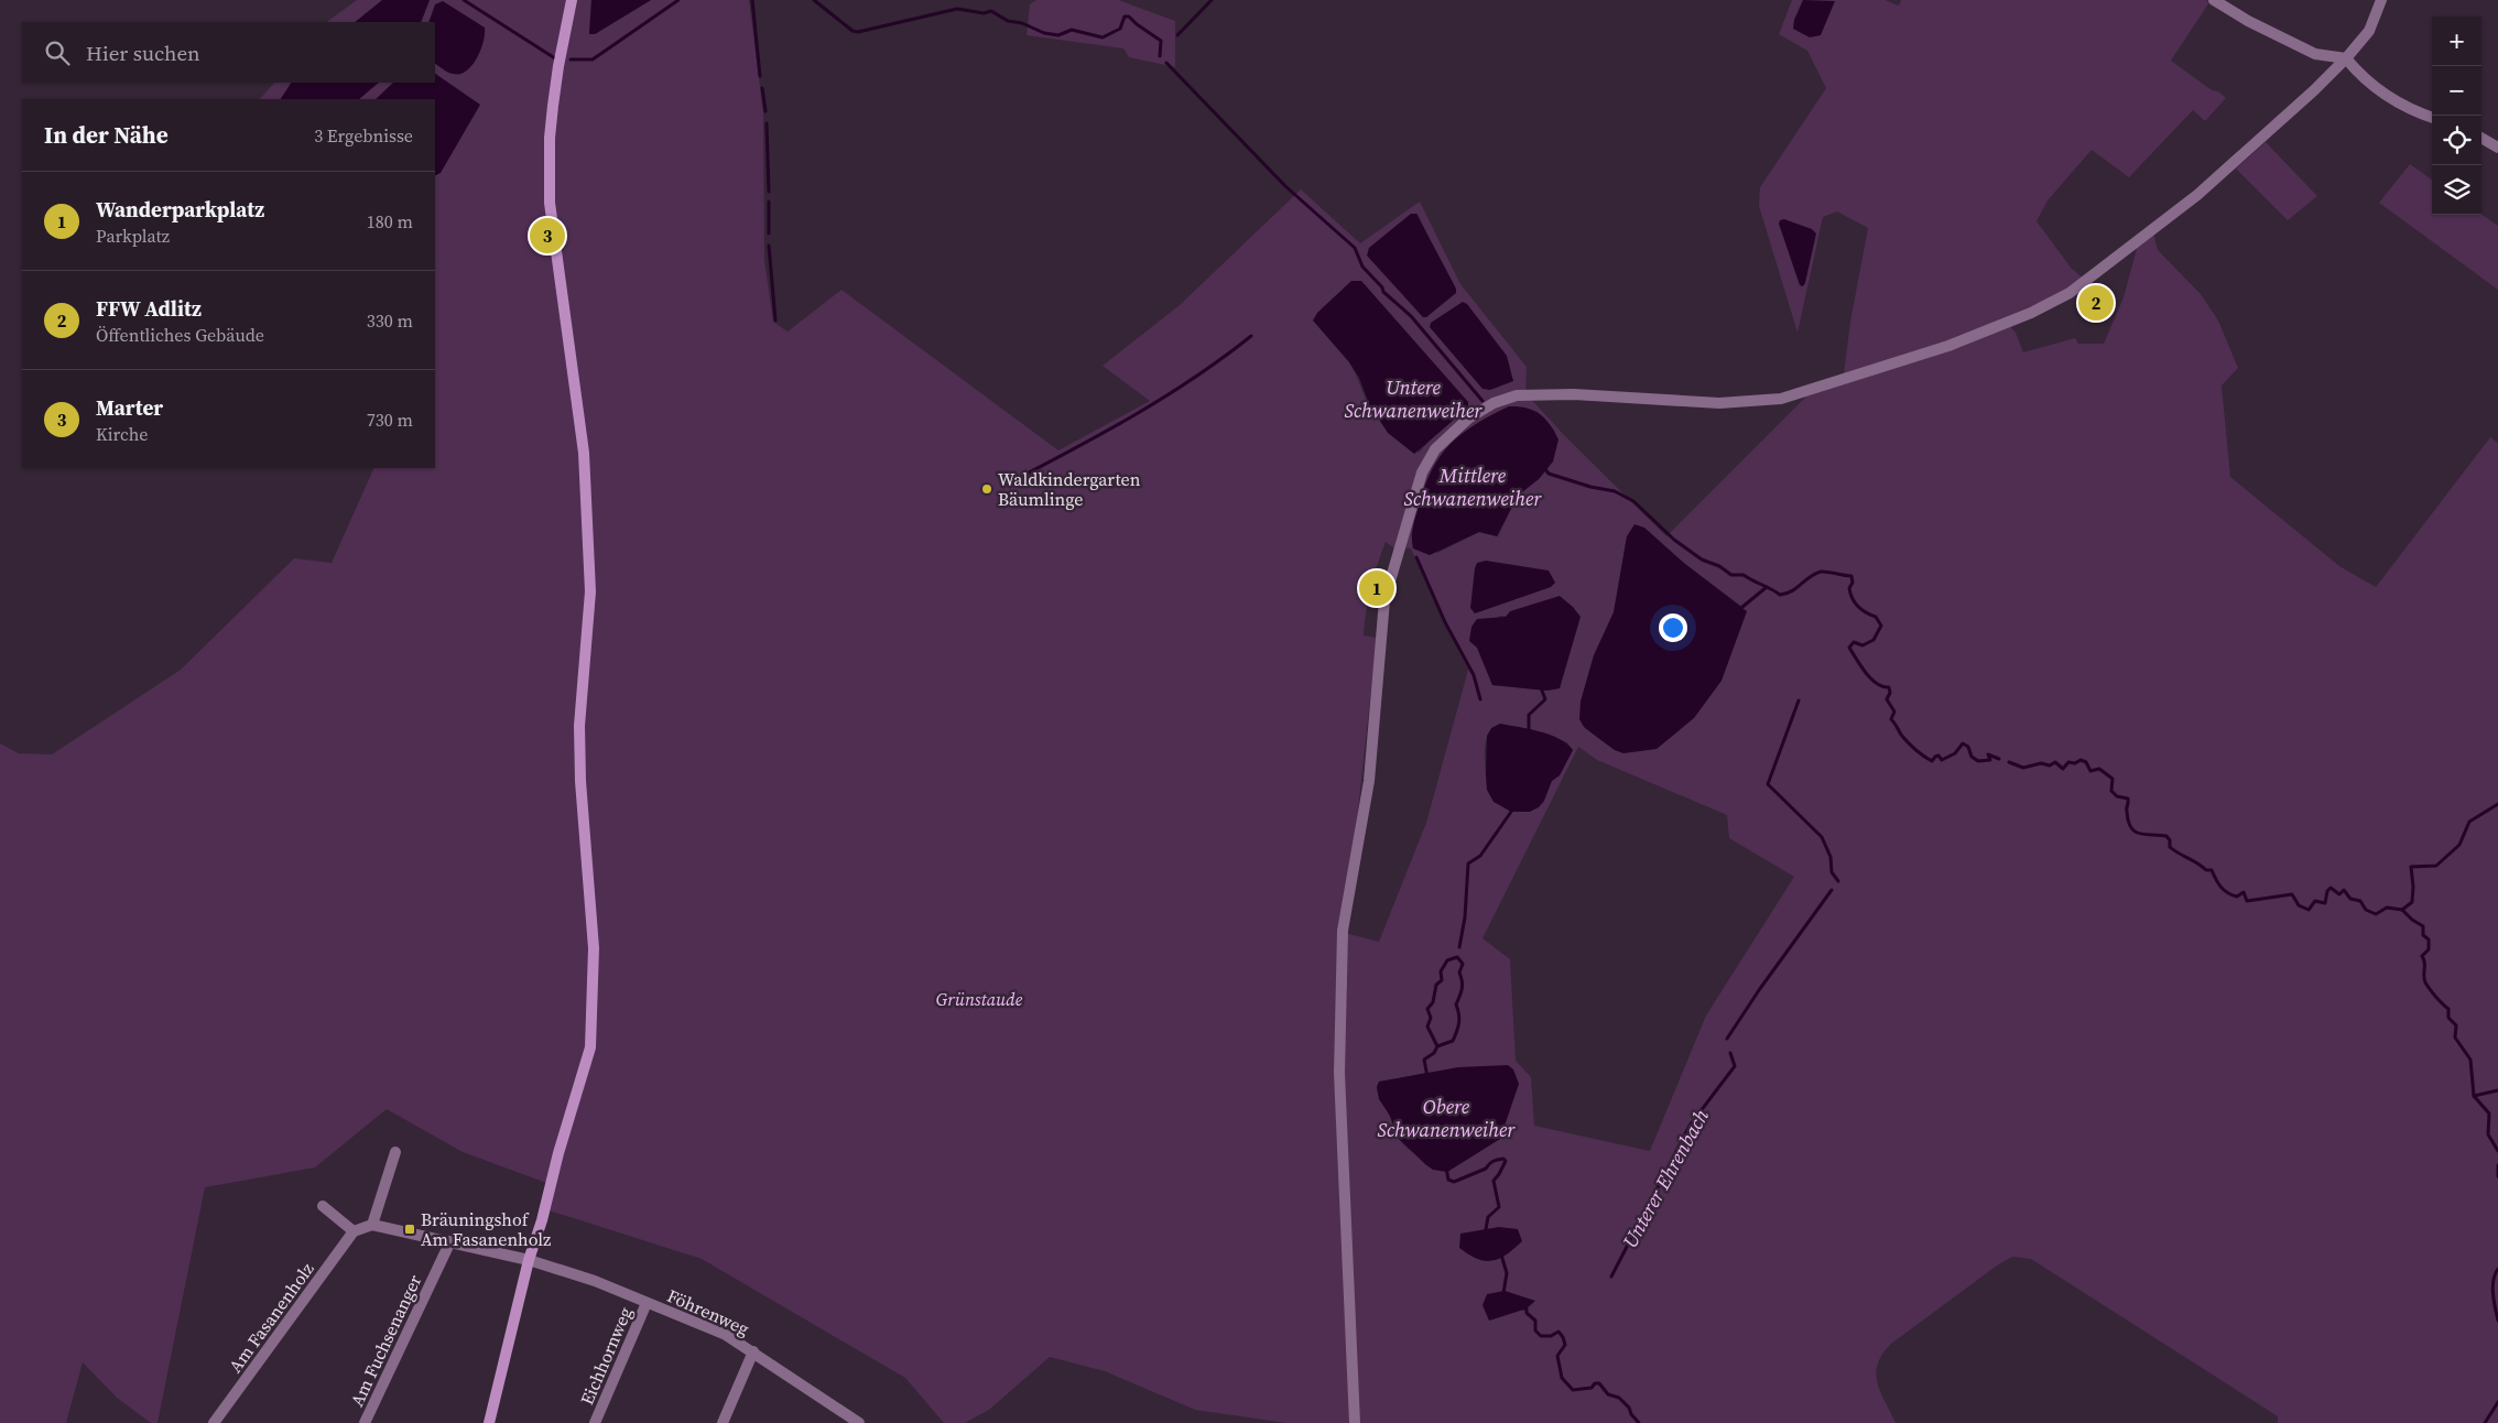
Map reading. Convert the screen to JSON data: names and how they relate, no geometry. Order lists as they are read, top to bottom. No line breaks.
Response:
{"streets":{"street":["Föhrenweg","Am Fasanenholz","Am Fuchsenanger","Eichhornweg"]},"crossings":[["Föhrenweg","Eichhornweg"]],"water":["Untere Schwanenweiher","Mittlere Schwanenweiher","Obere Schwanenweiher","Unterer Ehrenbach"],"parks":["Grünstaude"],"places":{"other":["Waldkindergarten Bäumlinge"],"transit":["Bräuningshof Am Fasanenholz"]},"page":{"map_buttons":["+","−"],"search":"Hier suchen","heading":["In der Nähe","3 Ergebnisse"],"list":[{"mark":"1","name":"Wanderparkplatz","note":"Parkplatz","value":"180 m"},{"mark":"2","name":"FFW Adlitz","note":"Öffentliches Gebäude","value":"330 m"},{"mark":"3","name":"Marter","note":"Kirche","value":"730 m"}],"pins":["3","2","1"]}}
